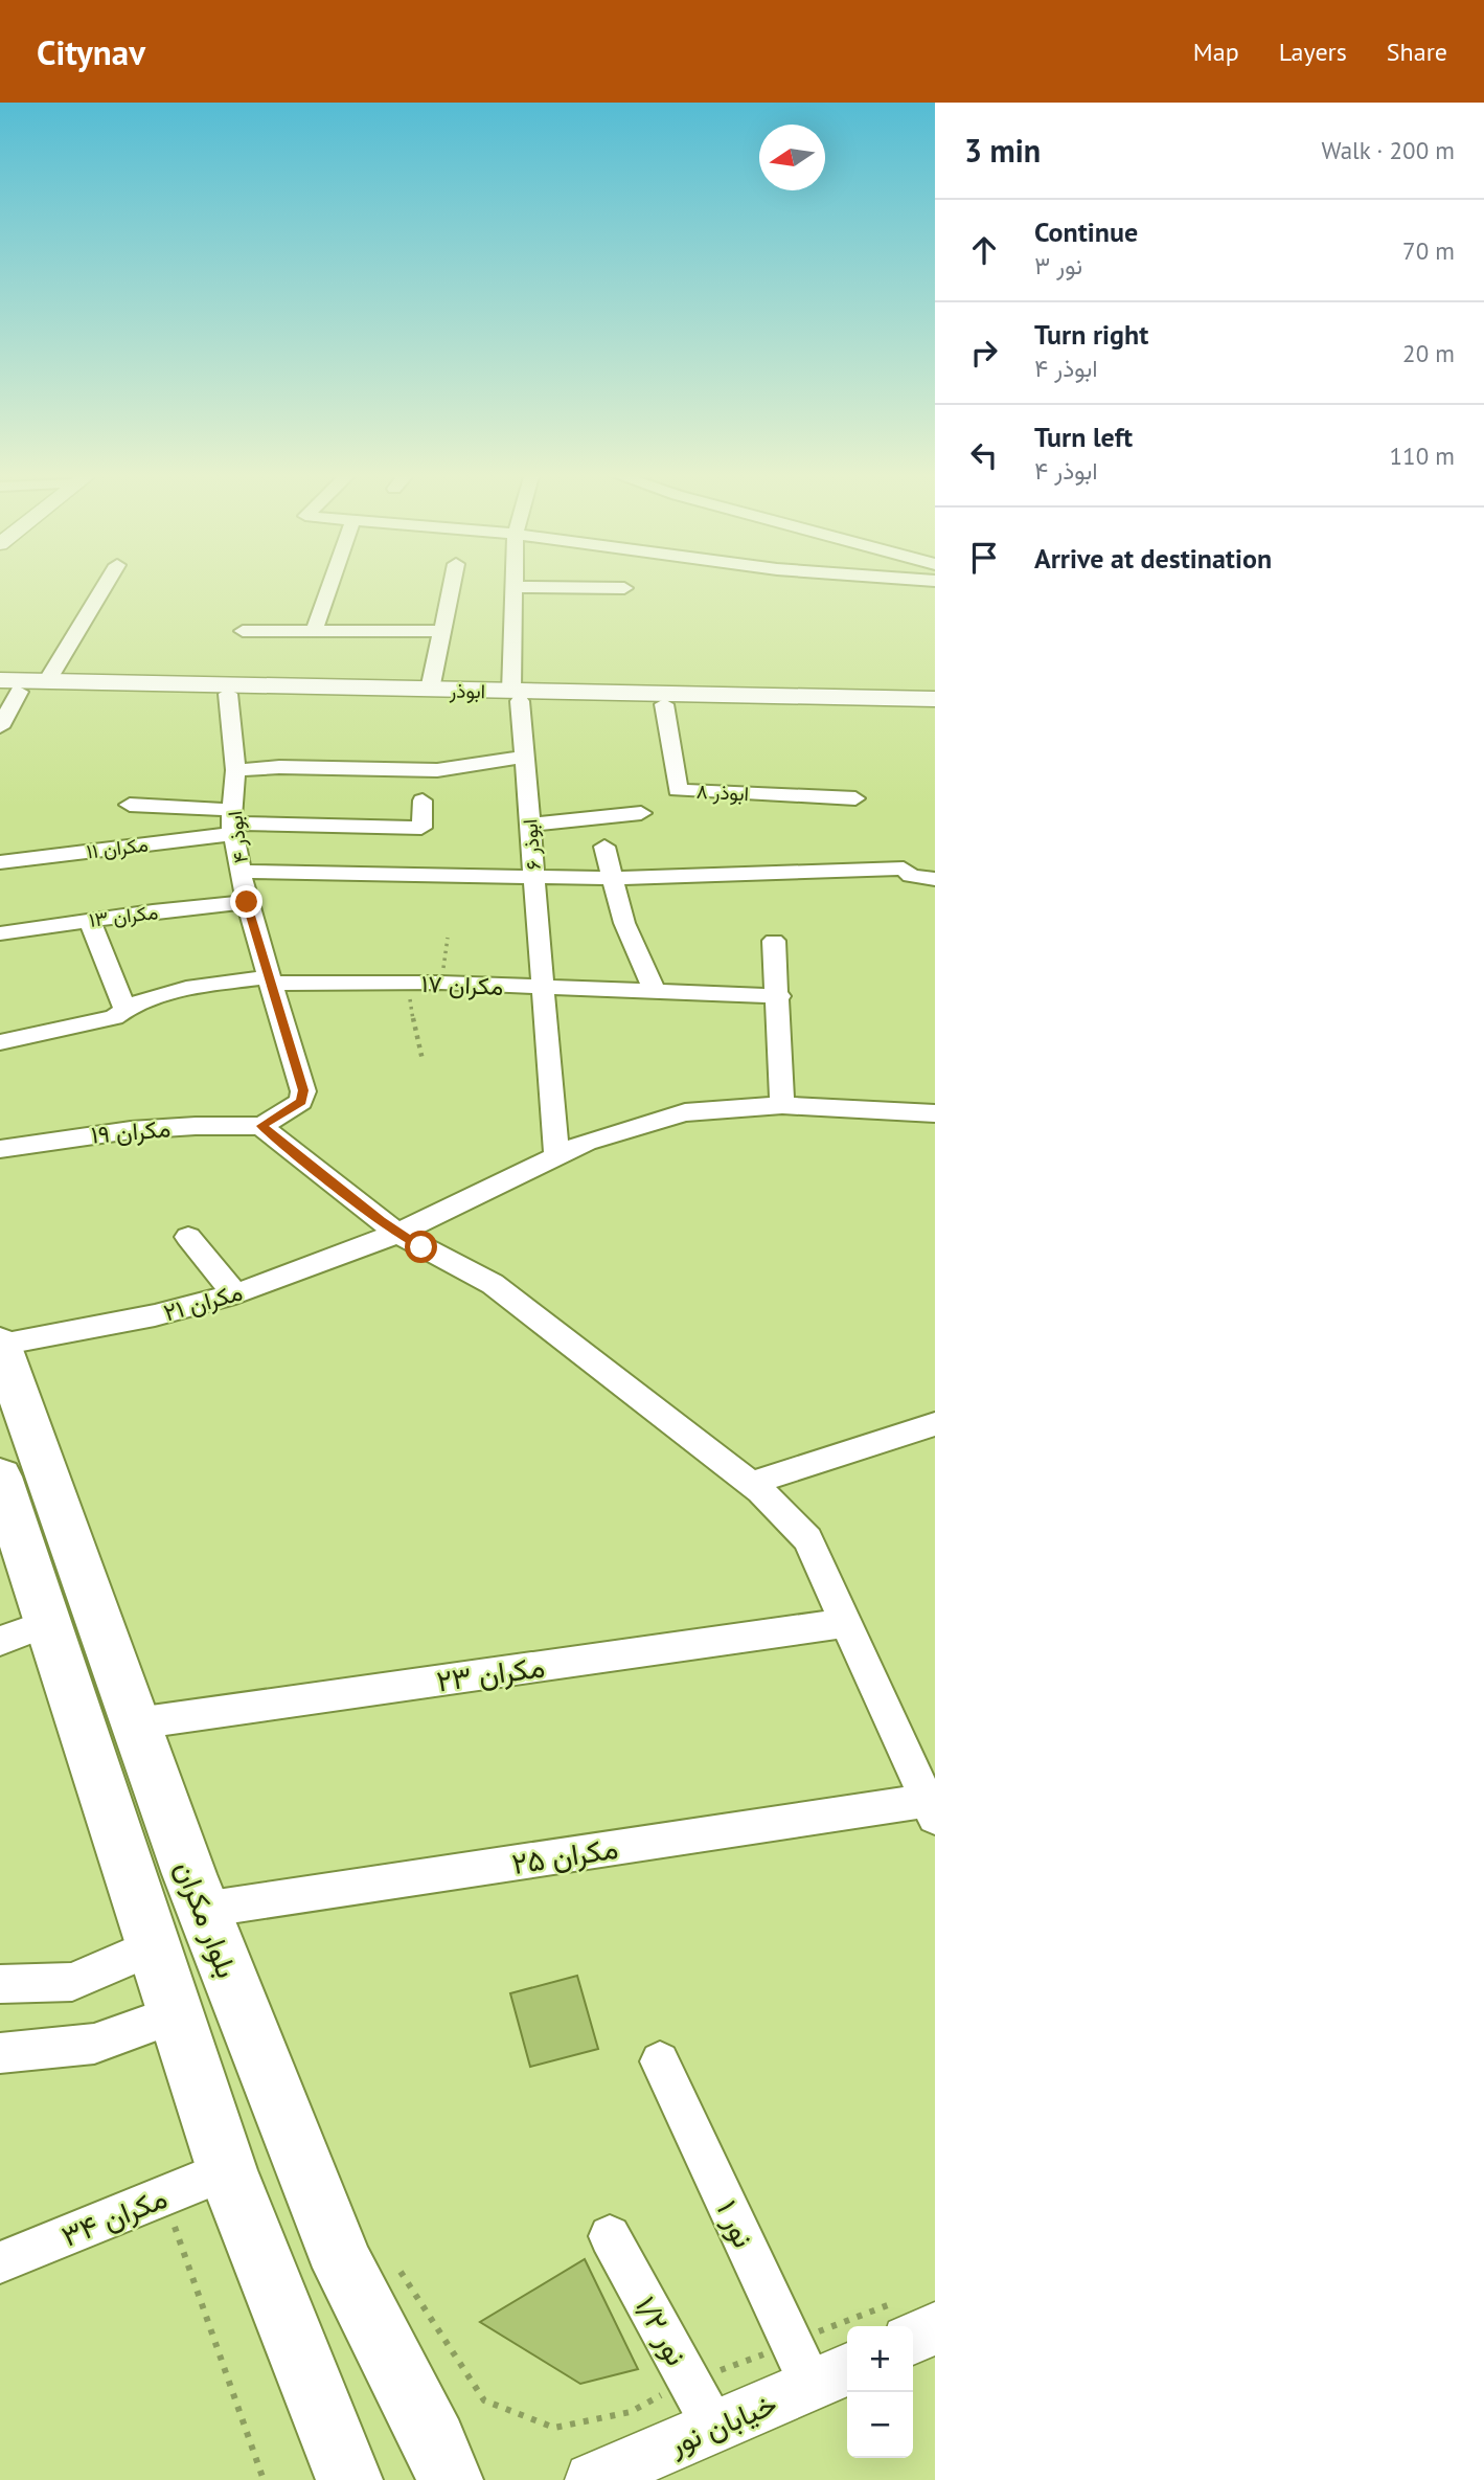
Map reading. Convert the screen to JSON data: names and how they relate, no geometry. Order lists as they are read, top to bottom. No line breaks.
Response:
{"streets":{"main road":["ابوذر","بلوار مکران"],"street":["ابوذر ۸","ابوذر ۴","ابوذر ۶","مکران ۱۱","مکران ۱۳","مکران ۱۷","مکران ۱۹","مکران ۲۱","مکران ۲۳","مکران ۲۵","مکران ۳۴","نور ۱","نور ۱/۲","خیابان نور"]},"crossings":[["ابوذر","ابوذر ۸"],["ابوذر","ابوذر ۴"],["ابوذر","ابوذر ۶"],["ابوذر ۴","مکران ۱۱"],["ابوذر ۴","مکران ۱۳"],["ابوذر ۴","مکران ۱۷"],["ابوذر ۴","مکران ۱۹"],["ابوذر ۶","مکران ۱۷"],["ابوذر ۶","مکران ۲۱"],["مکران ۲۱","بلوار مکران"],["مکران ۲۳","بلوار مکران"],["مکران ۲۵","بلوار مکران"],["نور ۱","خیابان نور"],["نور ۱/۲","خیابان نور"]],"north":"left","page":{"header":"Citynav","nav":["Map","Layers","Share"],"heading":["3 min","Walk · 200 m"],"list":[["Continue","نور ۳","70 m"],["Turn right","ابوذر ۴","20 m"],["Turn left","ابوذر ۴","110 m"],"Arrive at destination"],"map_buttons":["+","−"]}}
